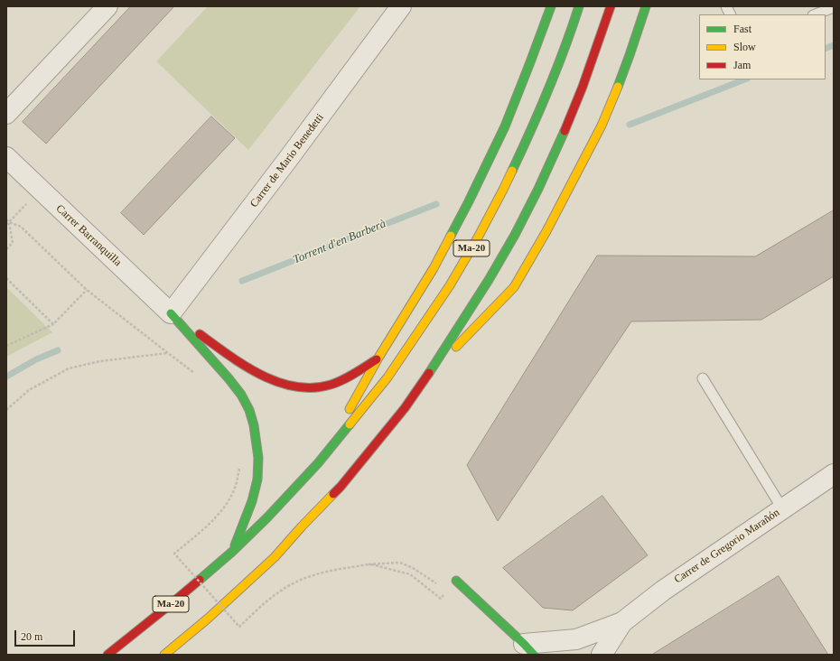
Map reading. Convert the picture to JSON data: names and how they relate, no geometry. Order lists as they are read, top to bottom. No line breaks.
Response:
{"streets":{"main road":["Ma-20"],"street":["Carrer de Mario Benedetti","Carrer Barranquilla","Carrer de Gregorio Marañón"]},"crossings":[["Carrer de Mario Benedetti","Carrer Barranquilla"]],"water":["Torrent d'en Barberà"],"legend":["Fast","Slow","Jam"],"scale_bar":"20 m"}
